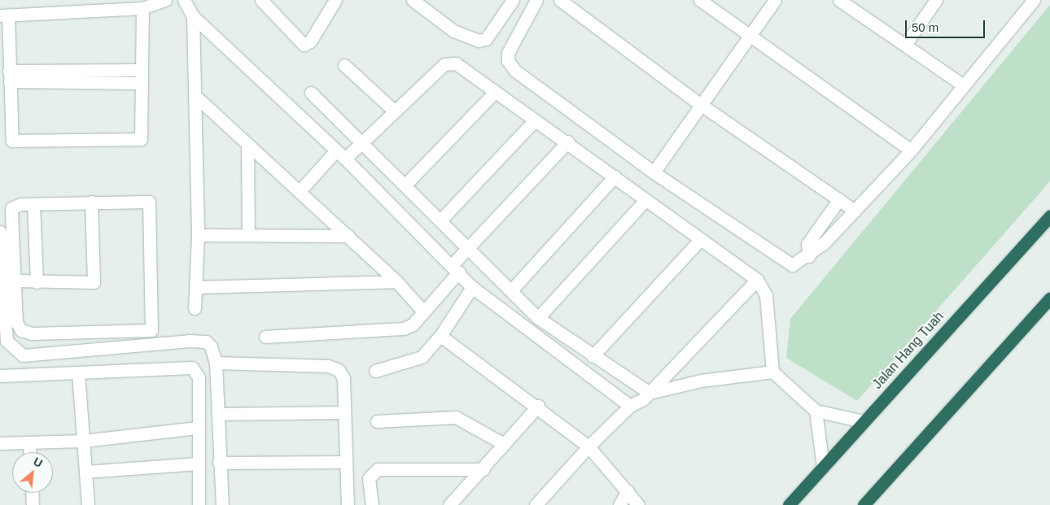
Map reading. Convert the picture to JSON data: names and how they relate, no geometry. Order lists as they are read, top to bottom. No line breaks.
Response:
{"streets":{"highway":["Jalan Hang Tuah"]},"scale_bar":"50 m","north":"top right"}
